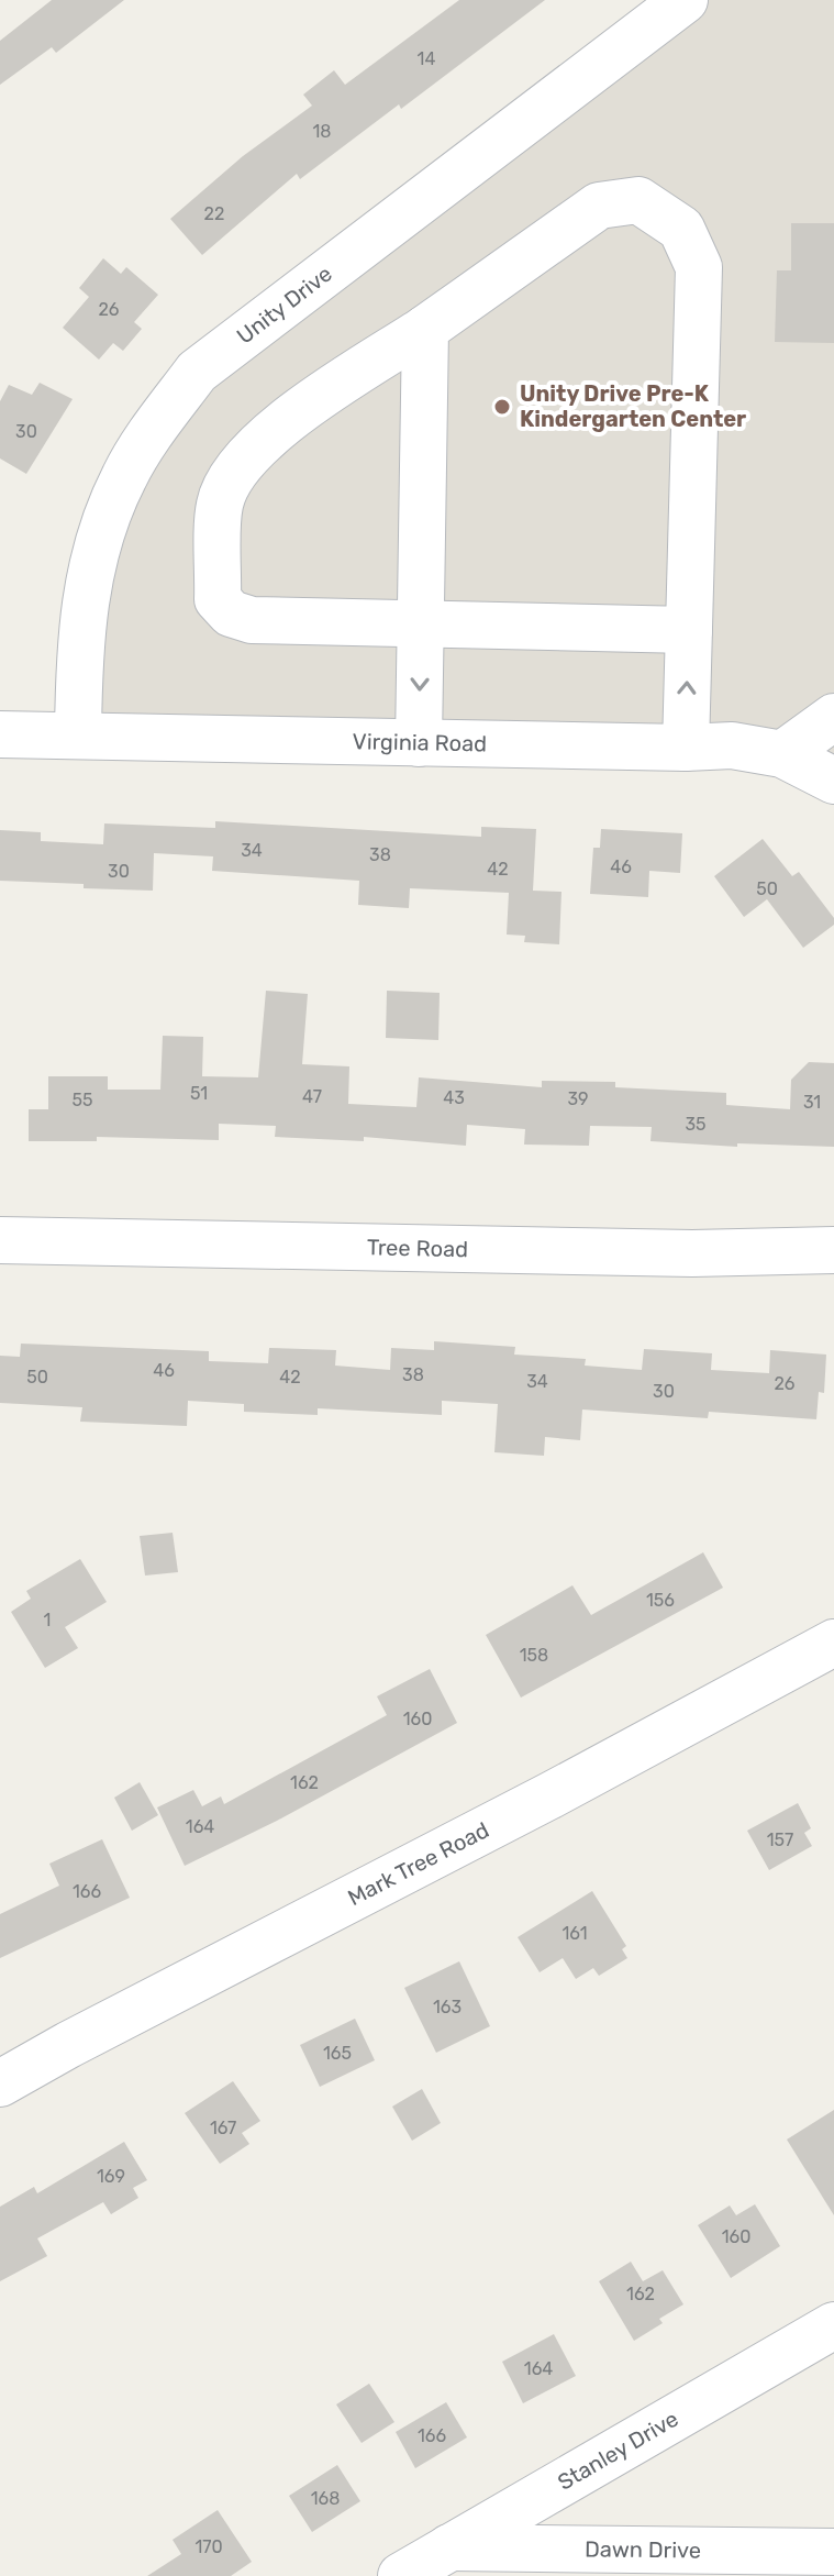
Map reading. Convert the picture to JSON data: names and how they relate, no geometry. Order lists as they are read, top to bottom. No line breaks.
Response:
{"streets":{"street":["Unity Drive","Virginia Road","Tree Road","Mark Tree Road","Stanley Drive","Dawn Drive"]},"crossings":[["Unity Drive","Virginia Road"],["Stanley Drive","Dawn Drive"]],"places":["Unity Drive Pre-K Kindergarten Center"],"house_numbers":["14","18","22","26","30","34","38","46","42","30","50","51","47","43","39","55","31","35","46","38","50","42","34","26","30","156","1","158","160","162","164","157","166","161","163","165","167","169","160","162","164","166","168","170"]}
